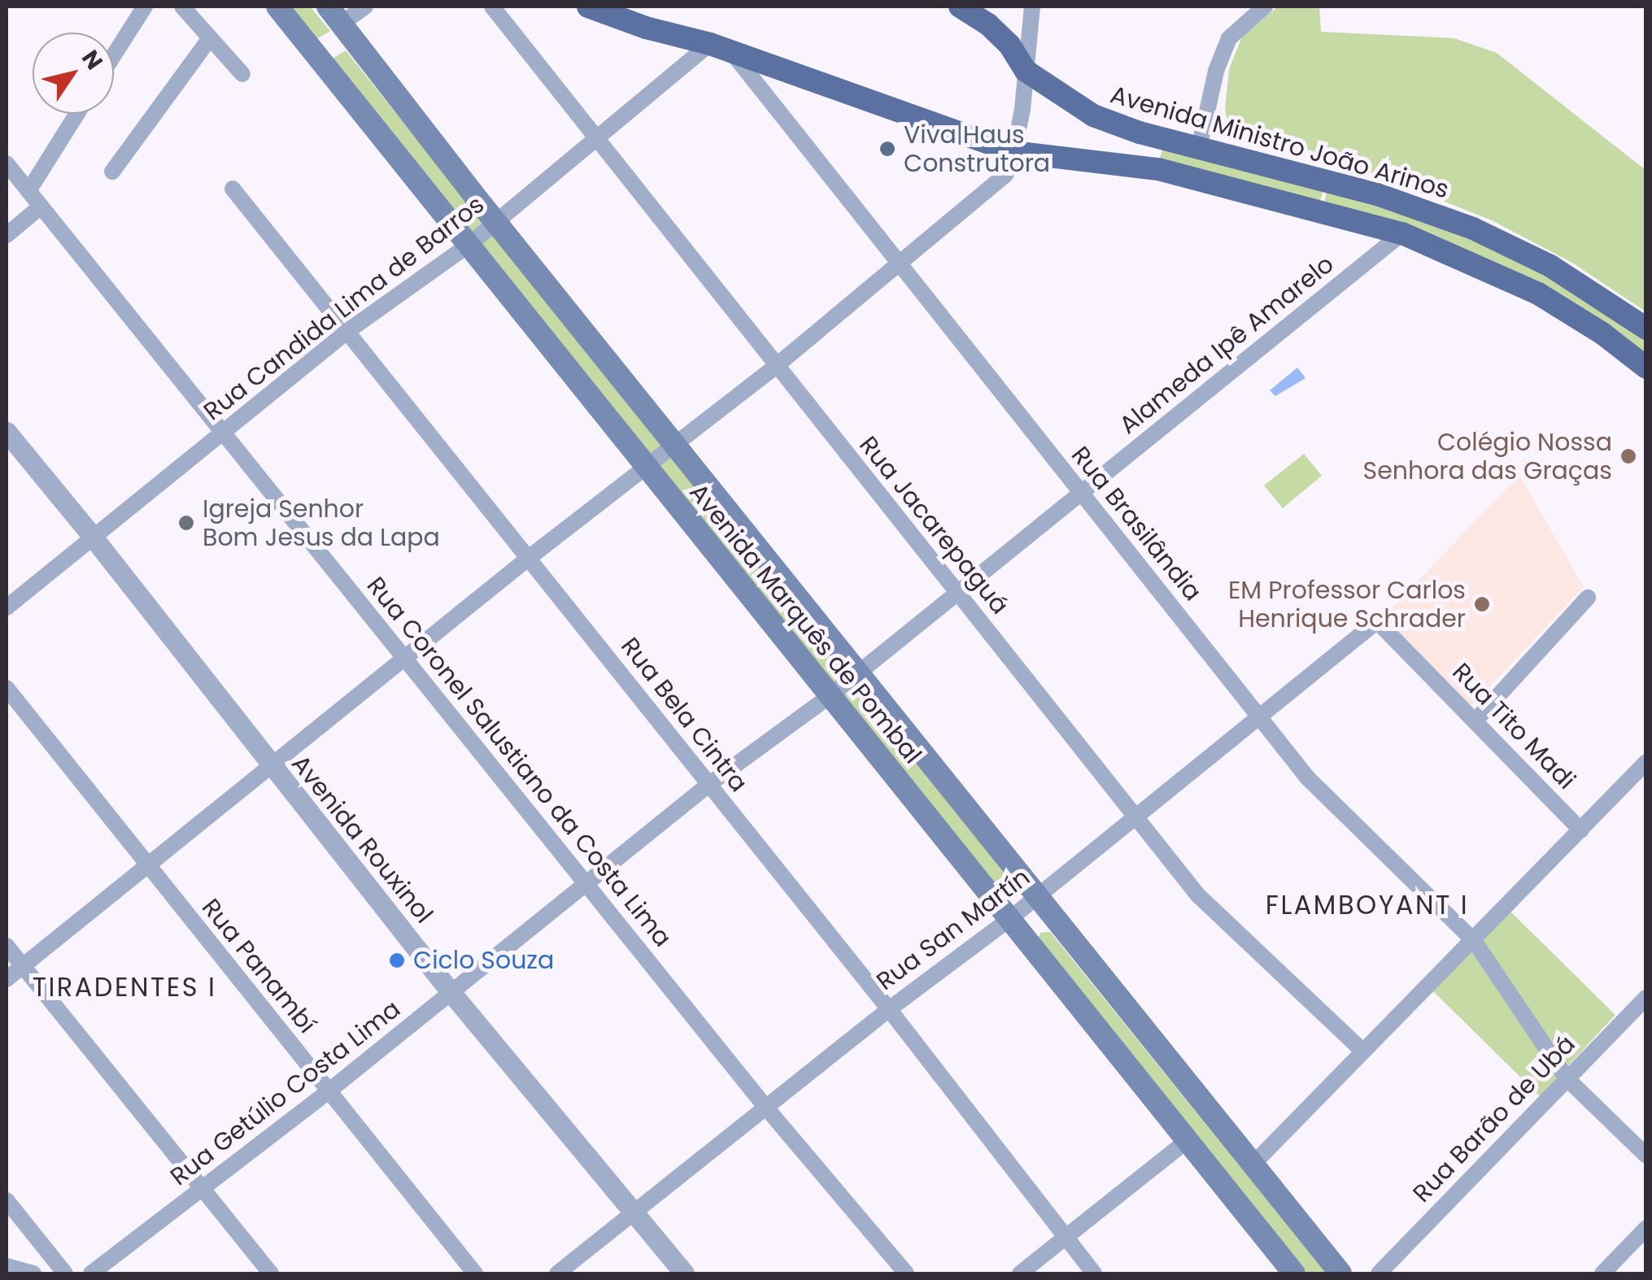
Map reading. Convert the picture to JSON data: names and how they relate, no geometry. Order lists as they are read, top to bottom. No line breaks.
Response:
{"streets":{"main road":["Avenida Ministro João Arinos","Avenida Marquês de Pombal"],"street":["Rua Candida Lima de Barros","Alameda Ipê Amarelo","Rua Brasilândia","Rua Jacarepaguá","Rua Bela Cintra","Rua Tito Madi","Rua Coronel Salustiano da Costa Lima","Avenida Rouxinol","Rua San Martín","Rua Panambí","Rua Getúlio Costa Lima","Rua Barão de Ubá"]},"crossings":[["Rua Candida Lima de Barros","Rua Jacarepaguá"],["Rua Candida Lima de Barros","Avenida Marquês de Pombal"],["Rua Candida Lima de Barros","Rua Bela Cintra"],["Rua Candida Lima de Barros","Rua Coronel Salustiano da Costa Lima"],["Rua Candida Lima de Barros","Avenida Rouxinol"],["Alameda Ipê Amarelo","Rua Brasilândia"],["Rua Brasilândia","Rua San Martín"],["Rua Brasilândia","Rua Barão de Ubá"],["Rua Jacarepaguá","Rua San Martín"],["Avenida Marquês de Pombal","Rua San Martín"],["Avenida Marquês de Pombal","Rua Getúlio Costa Lima"],["Rua Bela Cintra","Rua San Martín"],["Rua Bela Cintra","Rua Getúlio Costa Lima"],["Rua Tito Madi","Rua San Martín"],["Rua Coronel Salustiano da Costa Lima","Rua San Martín"],["Rua Coronel Salustiano da Costa Lima","Rua Getúlio Costa Lima"],["Avenida Rouxinol","Rua San Martín"],["Avenida Rouxinol","Rua Getúlio Costa Lima"],["Rua Panambí","Rua Getúlio Costa Lima"]],"districts":["FLAMBOYANT I","TIRADENTES I"],"places":["Viva Haus Construtora","Colégio Nossa Senhora das Graças","Igreja Senhor Bom Jesus da Lapa","EM Professor Carlos Henrique Schrader","Ciclo Souza"],"north":"top right"}
